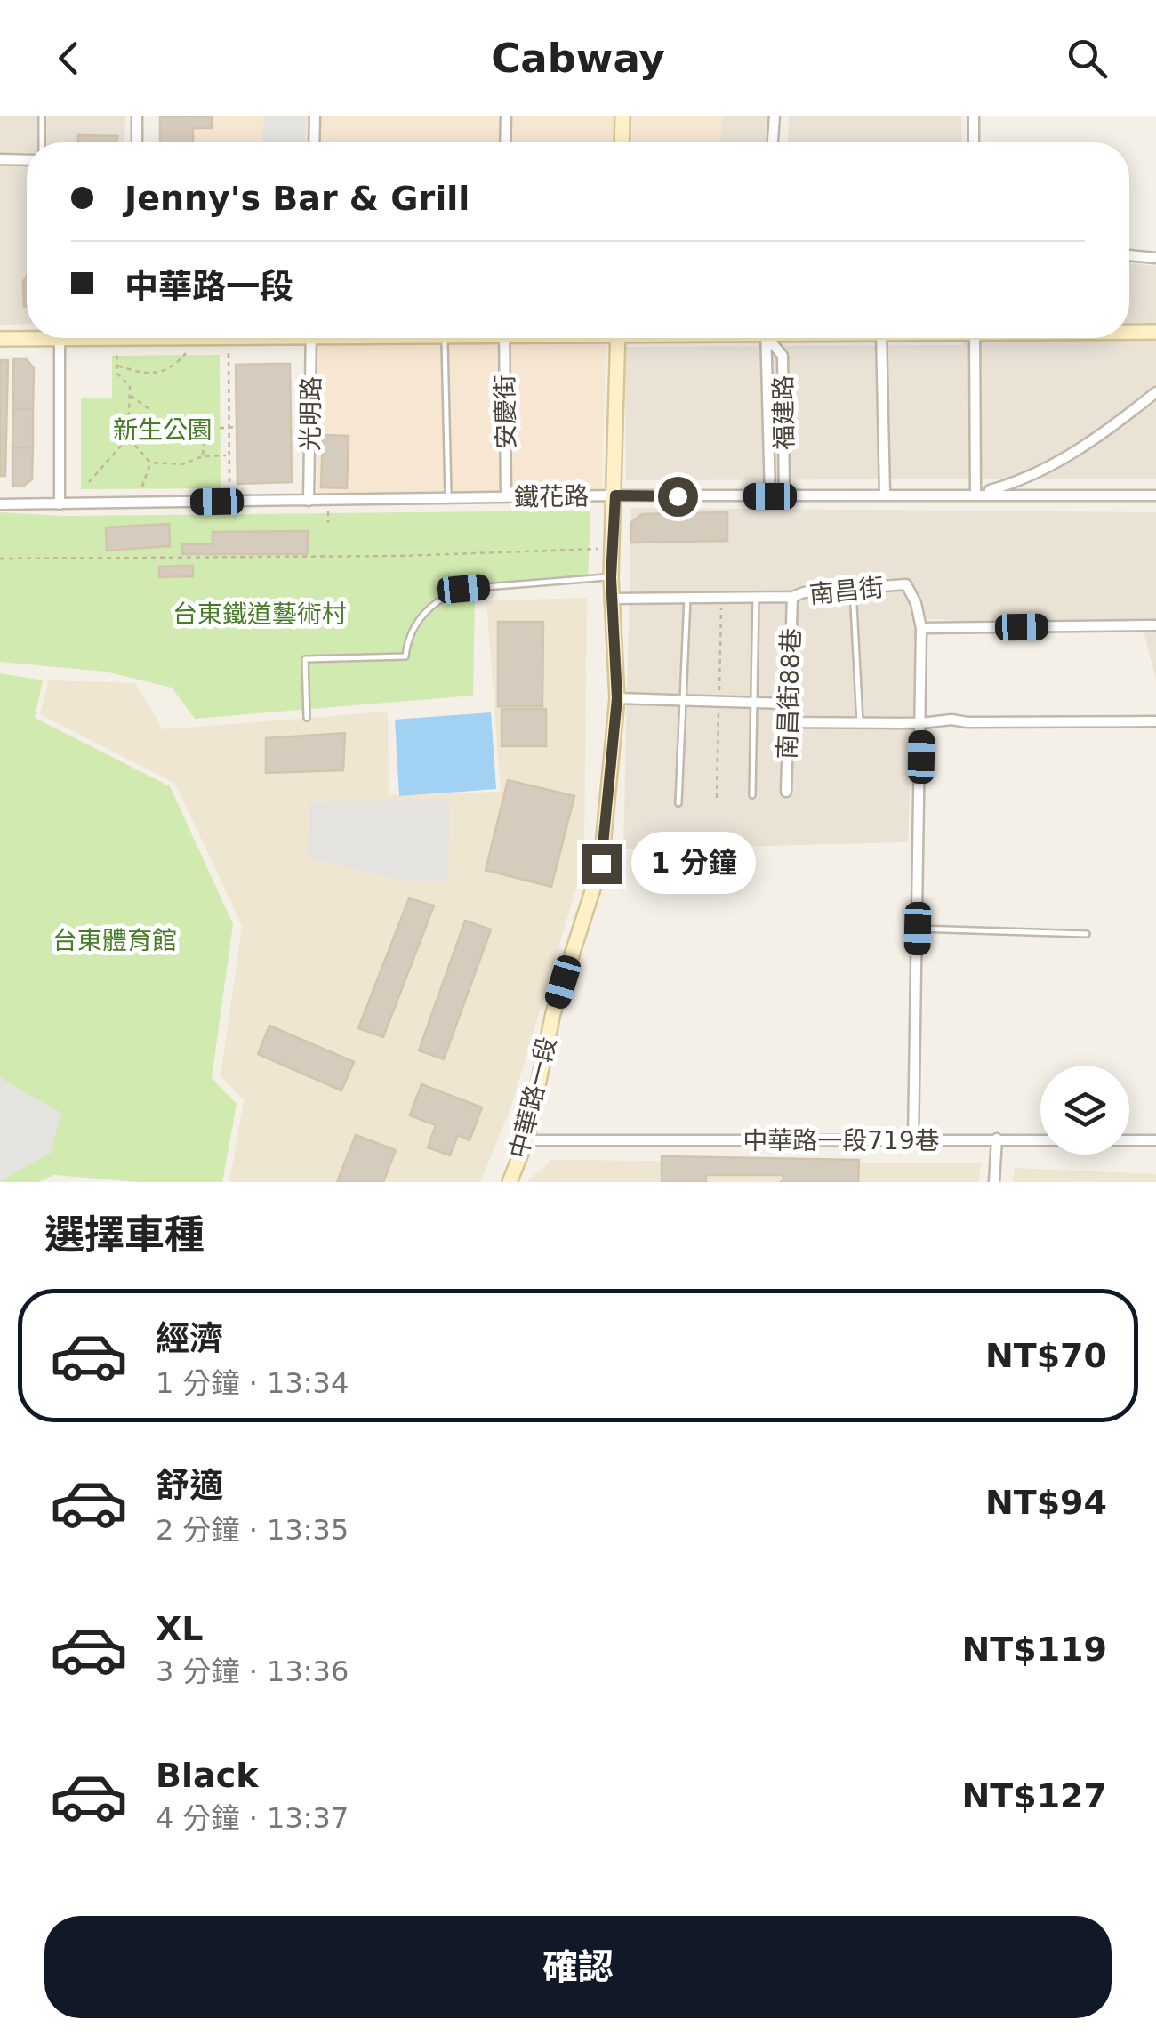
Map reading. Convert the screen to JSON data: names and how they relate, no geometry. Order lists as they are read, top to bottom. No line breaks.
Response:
{"streets":{"street":["安慶街","福建路","光明路","鐵花路","南昌街","南昌街88巷","中華路一段","中華路一段719巷"]},"crossings":[["安慶街","鐵花路"],["福建路","鐵花路"],["光明路","鐵花路"],["鐵花路","中華路一段"],["南昌街","南昌街88巷"],["南昌街","中華路一段"],["中華路一段","中華路一段719巷"]],"parks":["新生公園","台東鐵道藝術村","台東體育館"],"page":{"header":"Cabway","banner":["Jenny's Bar & Grill","中華路一段"],"bubble":"1 分鐘","heading":"選擇車種","list":[{"name":"經濟","note":"1 分鐘 · 13:34","value":"NT$70"},{"name":"舒適","note":"2 分鐘 · 13:35","value":"NT$94"},{"name":"XL","note":"3 分鐘 · 13:36","value":"NT$119"},{"name":"Black","note":"4 分鐘 · 13:37","value":"NT$127"}],"buttons":"確認"}}
